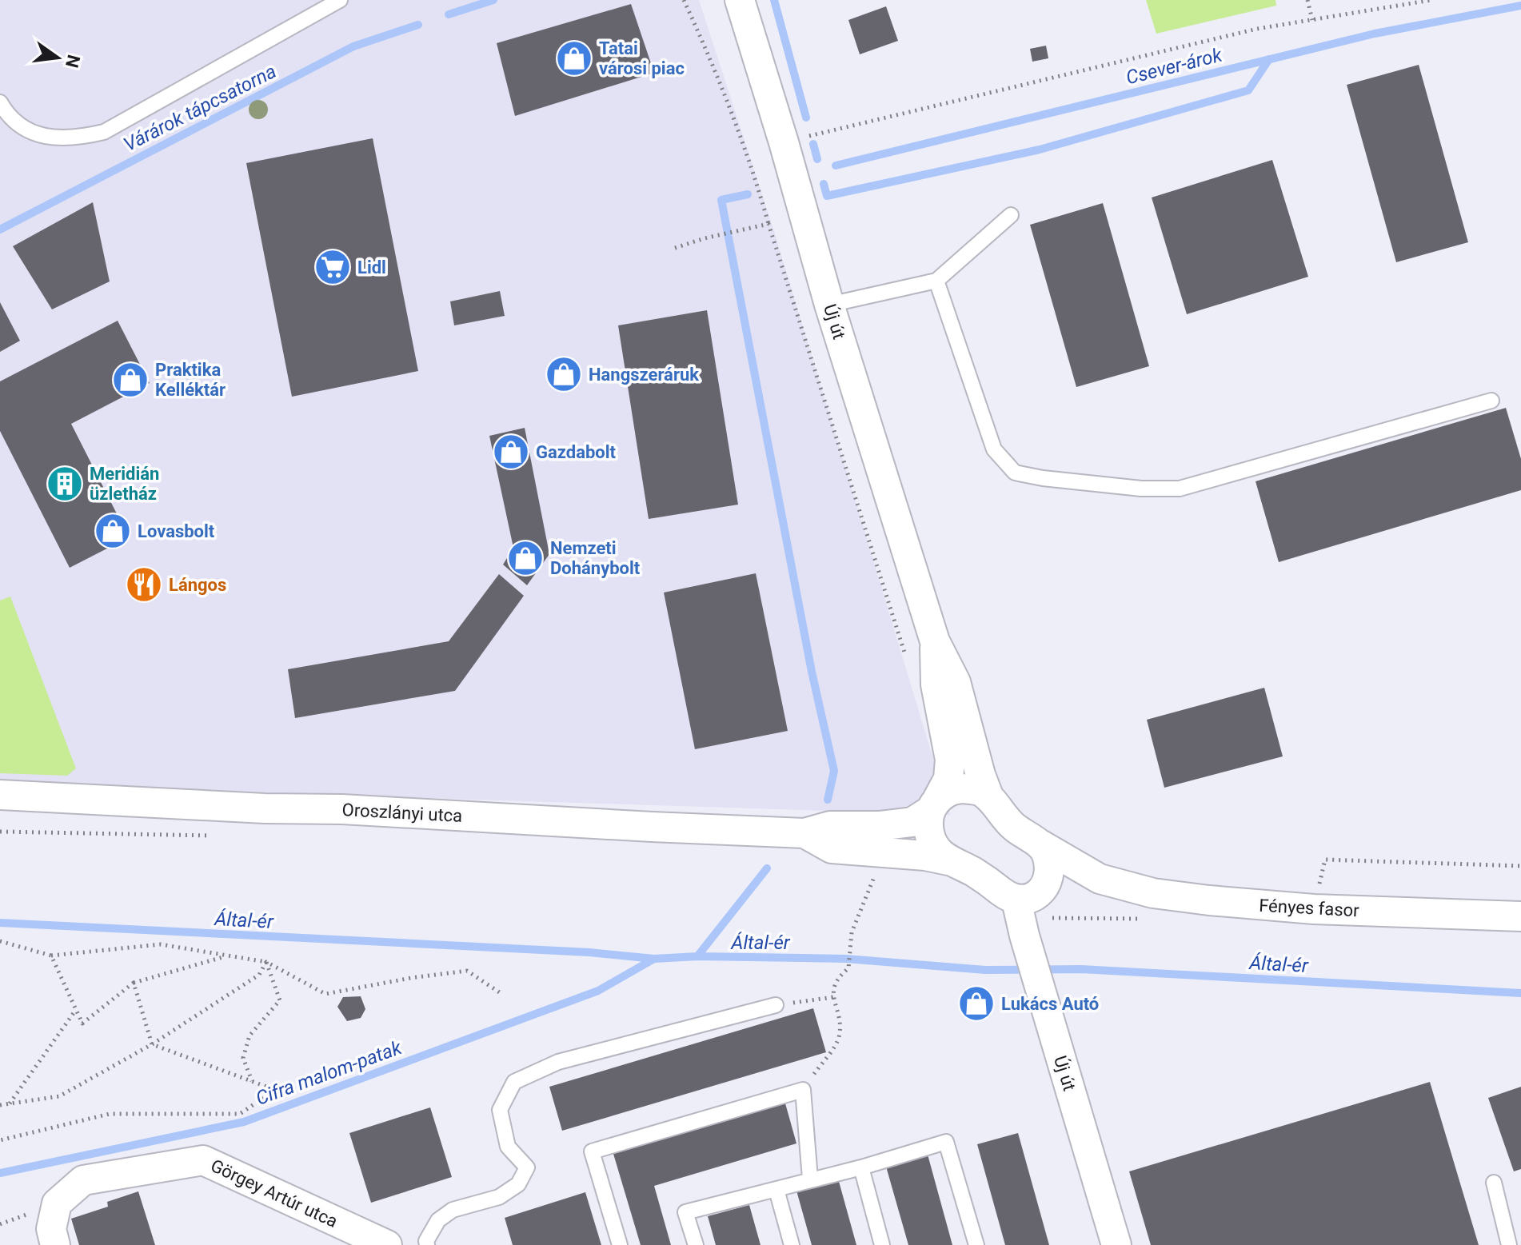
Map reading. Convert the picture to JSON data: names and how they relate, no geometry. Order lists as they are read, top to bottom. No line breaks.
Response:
{"streets":{"street":["Új út","Oroszlányi utca","Fényes fasor","Görgey Artúr utca"]},"crossings":[["Új út","Oroszlányi utca"],["Új út","Fényes fasor"],["Oroszlányi utca","Fényes fasor"]],"water":["Csever-árok","Várárok tápcsatorna","Által-ér","Cifra malom-patak"],"places":{"shop":["Tatai városi piac","Hangszeráruk","Praktika Kelléktár","Gazdabolt","Lovasbolt","Nemzeti Dohánybolt","Lukács Autó"],"supermarket":["Lidl"],"building":["Meridián üzletház"],"restaurant":["Lángos"]},"north":"right"}
